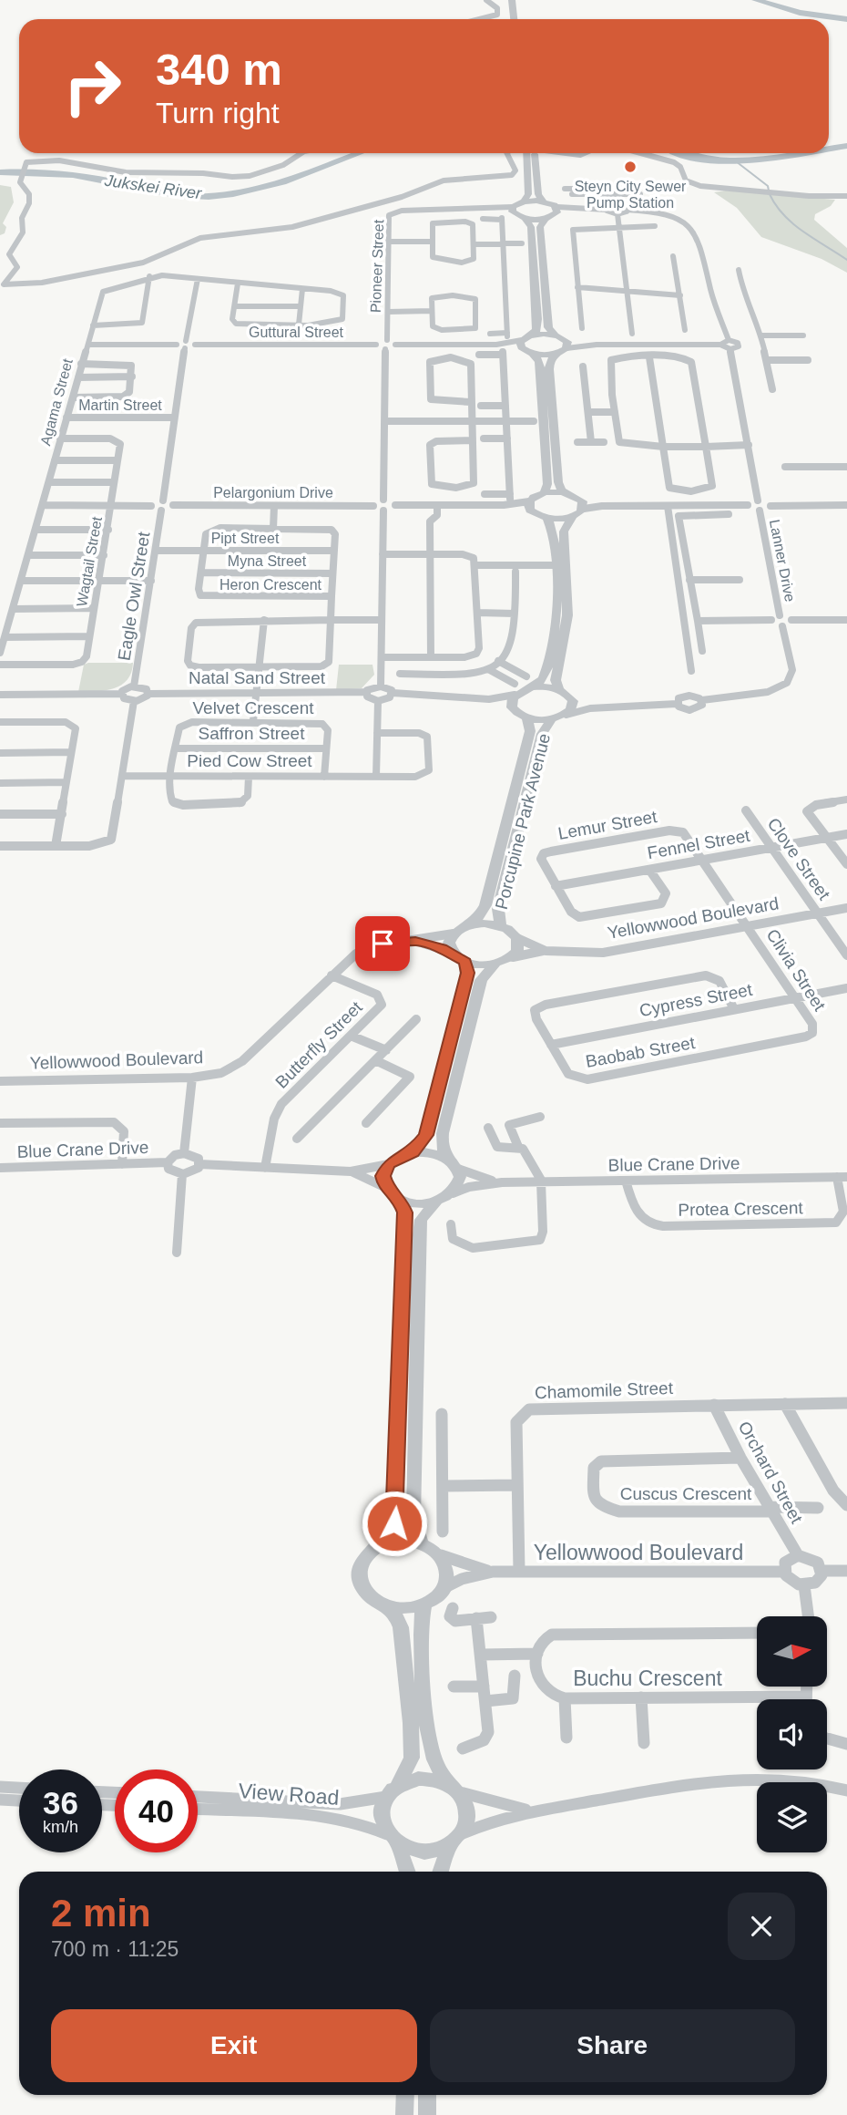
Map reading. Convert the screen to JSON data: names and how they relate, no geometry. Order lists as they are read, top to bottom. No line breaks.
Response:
{"streets":{"street":["Pioneer Street","Guttural Street","Agama Street","Martin Street","Pelargonium Drive","Pipt Street","Myna Street","Lanner Drive","Wagtail Street","Heron Crescent","Eagle Owl Street","Natal Sand Street","Velvet Crescent","Saffron Street","Pied Cow Street","Porcupine Park Avenue","Lemur Street","Fennel Street","Clove Street","Yellowwood Boulevard","Clivia Street","Cypress Street","Butterfly Street","Baobab Street","Blue Crane Drive","Protea Crescent","Chamomile Street","Orchard Street","Cuscus Crescent","Buchu Crescent","View Road"]},"crossings":[["Agama Street","Martin Street"],["Pipt Street","Heron Crescent"],["Pipt Street","Eagle Owl Street"],["Myna Street","Heron Crescent"],["Velvet Crescent","Saffron Street"],["Velvet Crescent","Pied Cow Street"],["Porcupine Park Avenue","Yellowwood Boulevard"],["Lemur Street","Fennel Street"],["Lemur Street","Clivia Street"],["Fennel Street","Clove Street"],["Fennel Street","Clivia Street"],["Clove Street","Yellowwood Boulevard"],["Yellowwood Boulevard","Clivia Street"],["Yellowwood Boulevard","Butterfly Street"],["Yellowwood Boulevard","Chamomile Street"],["Yellowwood Boulevard","Orchard Street"],["Clivia Street","Cypress Street"],["Clivia Street","Baobab Street"],["Cypress Street","Baobab Street"],["Blue Crane Drive","Protea Crescent"],["Chamomile Street","Orchard Street"],["Orchard Street","Cuscus Crescent"]],"water":["Jukskei River"],"places":["Steyn City Sewer Pump Station"],"north":"right","page":{"turn":["340 m","Turn right"],"speed":"36 km/h","limit":"40","heading":["2 min","700 m · 11:25"],"buttons":["Exit","Share"]}}
